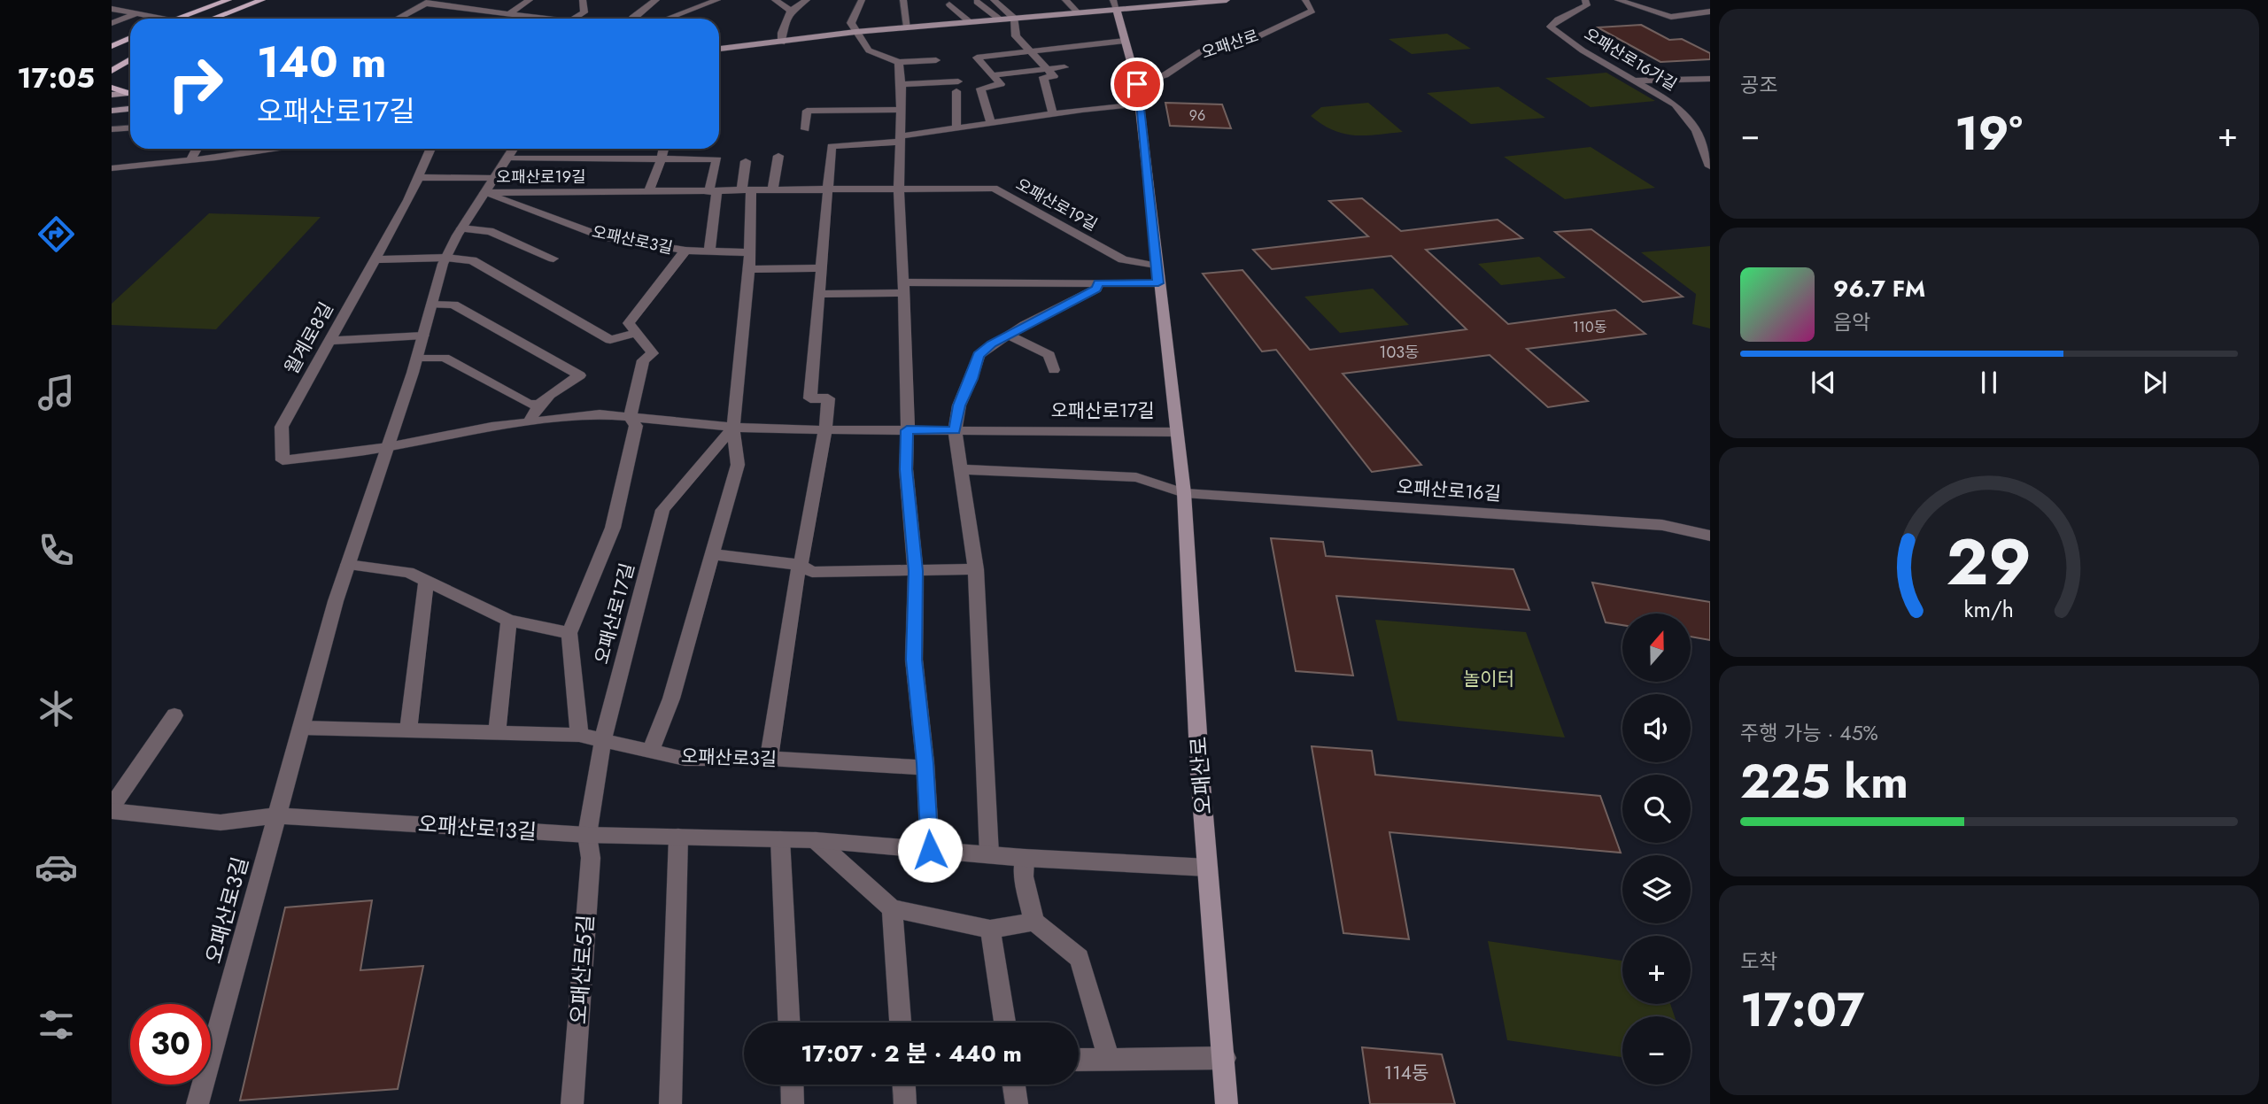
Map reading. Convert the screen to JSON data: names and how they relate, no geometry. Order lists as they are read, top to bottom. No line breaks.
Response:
{"streets":{"main road":["오패산로"],"street":["오패산로16가길","오패산로19길","오패산로3길","월계로8길","오패산로17길","오패산로16길","오패산로13길","오패산로5길"]},"crossings":[["오패산로","오패산로19길"],["오패산로","오패산로17길"],["오패산로","오패산로16길"],["오패산로","오패산로13길"],["오패산로19길","오패산로3길"],["오패산로3길","월계로8길"],["오패산로3길","오패산로17길"],["오패산로3길","오패산로13길"],["월계로8길","오패산로17길"],["오패산로17길","오패산로13길"],["오패산로17길","오패산로5길"],["오패산로13길","오패산로5길"]],"parks":["놀이터"],"house_numbers":["96","110동","103동","114동"],"north":"top","page":{"tabs":"17:05","tile":["공조",["주행 가능 · 45%","225 km"],["도착","17:07"]],"turn":["140 m","오패산로17길"],"heat":["−","19°","+"],"song":["96.7 FM","음악"],"map_buttons":["+","−"],"limit":"30","trip":"17:07 · 2 분 · 440 m","gauge":["29","km/h"]}}
